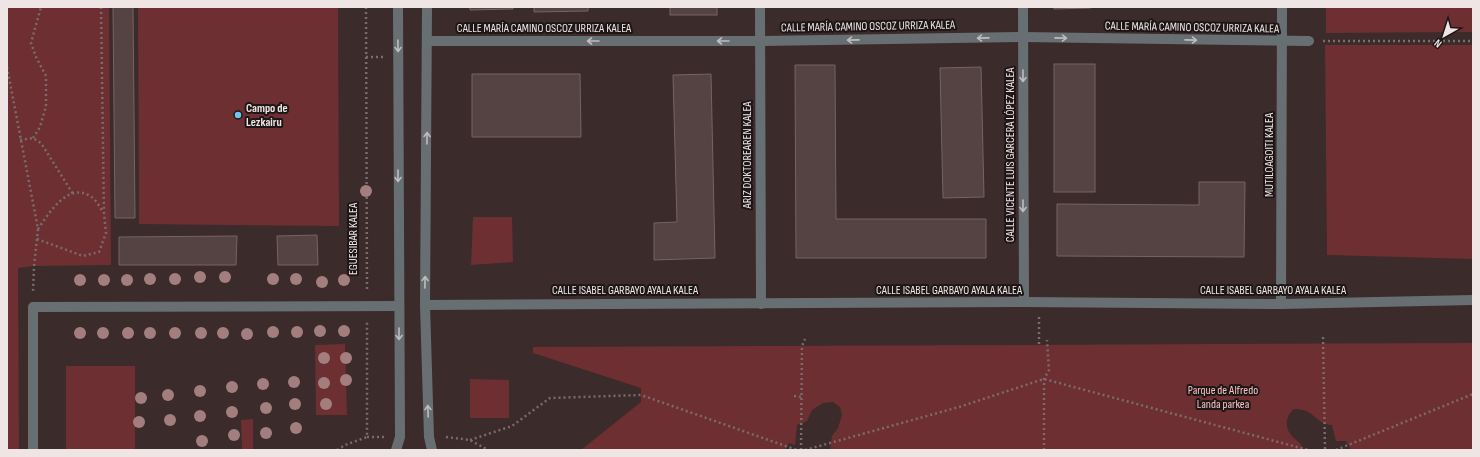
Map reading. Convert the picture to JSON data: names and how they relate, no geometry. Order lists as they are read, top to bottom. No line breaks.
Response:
{"streets":{"street":["CALLE MARÍA CAMINO OSCOZ URRIZA KALEA","ARIZ DOKTOREAREN KALEA","CALLE VICENTE LUIS GARCERA LÓPEZ KALEA","MUTILOAGOITI KALEA","CALLE ISABEL GARBAYO AYALA KALEA"],"path":["EGUESIBAR KALEA"]},"crossings":[["CALLE MARÍA CAMINO OSCOZ URRIZA KALEA","ARIZ DOKTOREAREN KALEA"],["CALLE MARÍA CAMINO OSCOZ URRIZA KALEA","CALLE VICENTE LUIS GARCERA LÓPEZ KALEA"],["CALLE MARÍA CAMINO OSCOZ URRIZA KALEA","MUTILOAGOITI KALEA"],["ARIZ DOKTOREAREN KALEA","CALLE ISABEL GARBAYO AYALA KALEA"],["CALLE VICENTE LUIS GARCERA LÓPEZ KALEA","CALLE ISABEL GARBAYO AYALA KALEA"],["MUTILOAGOITI KALEA","CALLE ISABEL GARBAYO AYALA KALEA"]],"one_way":["CALLE VICENTE LUIS GARCERA LÓPEZ KALEA"],"parks":["Parque de Alfredo Landa parkea"],"places":["Campo de Lezkairu"],"north":"bottom left"}
